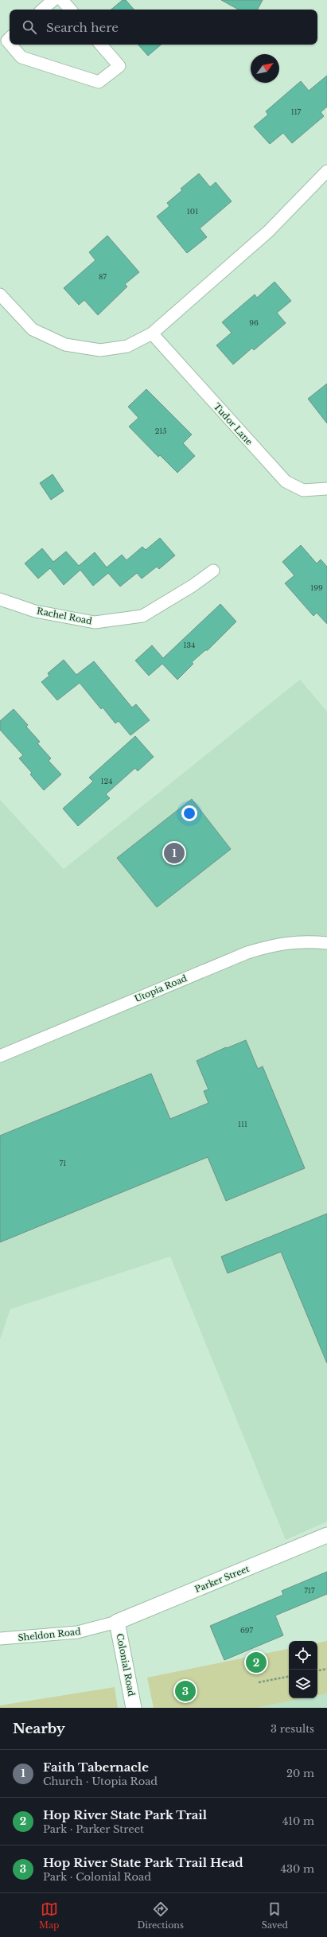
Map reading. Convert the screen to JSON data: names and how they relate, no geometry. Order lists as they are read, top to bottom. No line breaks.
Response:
{"streets":{"street":["Tudor Lane","Rachel Road","Utopia Road","Parker Street","Sheldon Road","Colonial Road"]},"crossings":[["Parker Street","Sheldon Road"],["Parker Street","Colonial Road"],["Sheldon Road","Colonial Road"]],"house_numbers":["117","101","87","96","215","199","134","124","111","71","717","697"],"north":"top right","page":{"search":"Search here","pins":["1","2","3"],"heading":["Nearby","3 results"],"list":[{"mark":"1","name":"Faith Tabernacle","note":"Church · Utopia Road","value":"20 m"},{"mark":"2","name":"Hop River State Park Trail","note":"Park · Parker Street","value":"410 m"},{"mark":"3","name":"Hop River State Park Trail Head","note":"Park · Colonial Road","value":"430 m"}],"nav":["Map","Directions","Saved"]}}
